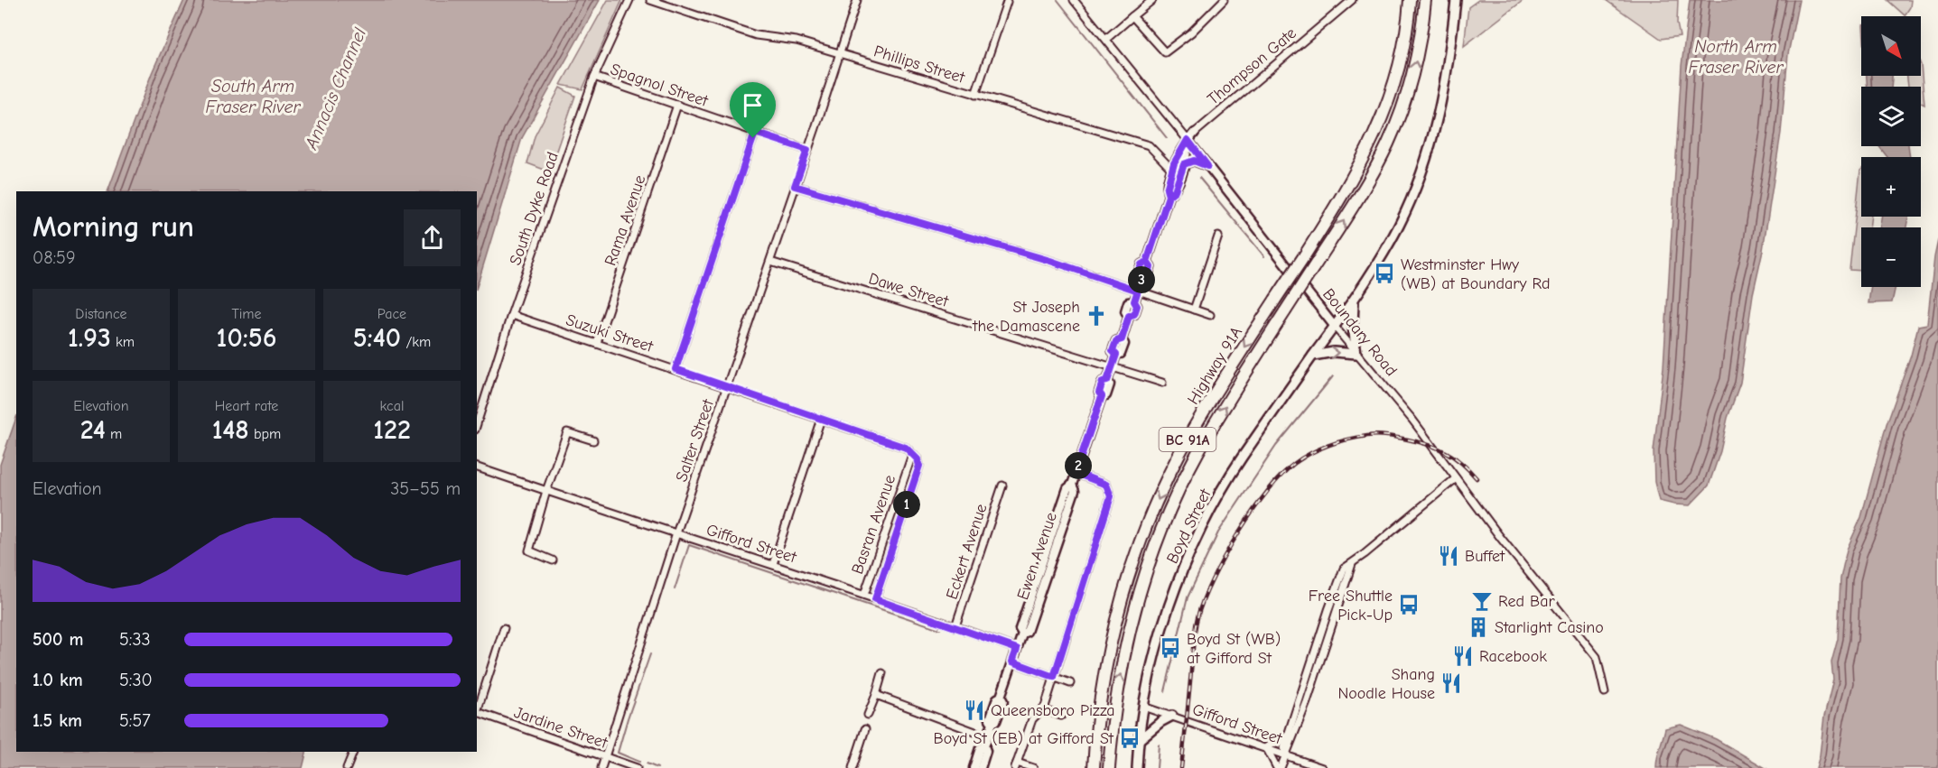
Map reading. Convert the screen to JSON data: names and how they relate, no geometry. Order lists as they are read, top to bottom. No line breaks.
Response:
{"streets":{"highway":["Highway 91A","BC 91A"],"main road":["Boyd Street"],"street":["Phillips Street","Thompson Gate","Spagnol Street","South Dyke Road","Rama Avenue","Dawe Street","Boundary Road","Suzuki Street","Salter Street","Basran Avenue","Gifford Street","Eckert Avenue","Ewen Avenue","Jardine Street"]},"crossings":[["Phillips Street","Salter Street"],["Phillips Street","Ewen Avenue"],["Thompson Gate","Ewen Avenue"],["Spagnol Street","South Dyke Road"],["Spagnol Street","Rama Avenue"],["Spagnol Street","Salter Street"],["South Dyke Road","Suzuki Street"],["Rama Avenue","Suzuki Street"],["Dawe Street","Salter Street"],["Dawe Street","Ewen Avenue"],["Boundary Road","Boyd Street"],["Boundary Road","Ewen Avenue"],["Suzuki Street","Salter Street"],["Suzuki Street","Basran Avenue"],["Salter Street","Gifford Street"],["Salter Street","Jardine Street"],["Basran Avenue","Gifford Street"],["Boyd Street","Gifford Street"],["Gifford Street","Eckert Avenue"],["Gifford Street","Ewen Avenue"]],"water":["North Arm Fraser River","South Arm Fraser River","Annacis Channel"],"places":{"bus stop":["Westminster Hwy (WB) at Boundary Rd","Free Shuttle Pick-Up","Boyd St (WB) at Gifford St","Boyd St (EB) at Gifford St"],"church":["St Joseph the Damascene"],"restaurant":["Buffet","Racebook","Shang Noodle House","Queensboro Pizza"],"bar":["Red Bar"],"building":["Starlight Casino"]},"north":"bottom right","page":{"map_buttons":["+","−"],"heading":["Morning run","08:59"],"pins":["3","2","1"],"stats":[["Distance","1.93 km"],["Time","10:56"],["Pace","5:40 /km"],["Elevation","24 m"],["Heart rate","148 bpm"],["kcal","122"]],"chart":["Elevation","35–55 m"],"list":[{"name":"500 m","note":"5:33"},{"name":"1.0 km","note":"5:30"},{"name":"1.5 km","note":"5:57"}]}}
